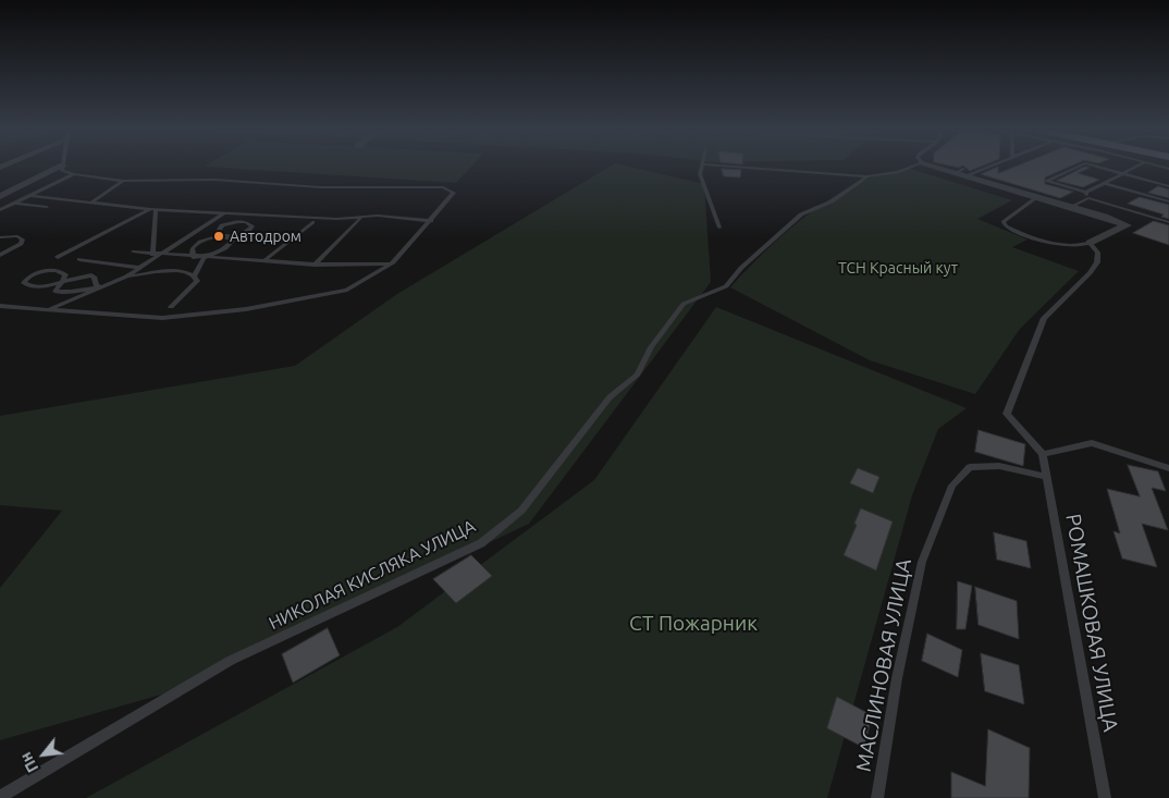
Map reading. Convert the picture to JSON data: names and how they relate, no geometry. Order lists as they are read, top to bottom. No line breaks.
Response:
{"streets":{"lane":["НИКОЛАЯ КИСЛЯКА УЛИЦА","РОМАШКОВАЯ УЛИЦА","МАСЛИНОВАЯ УЛИЦА"]},"crossings":[["РОМАШКОВАЯ УЛИЦА","МАСЛИНОВАЯ УЛИЦА"]],"parks":["ТСН Красный кут","СТ Пожарник"],"places":["Автодром"],"north":"bottom left"}
